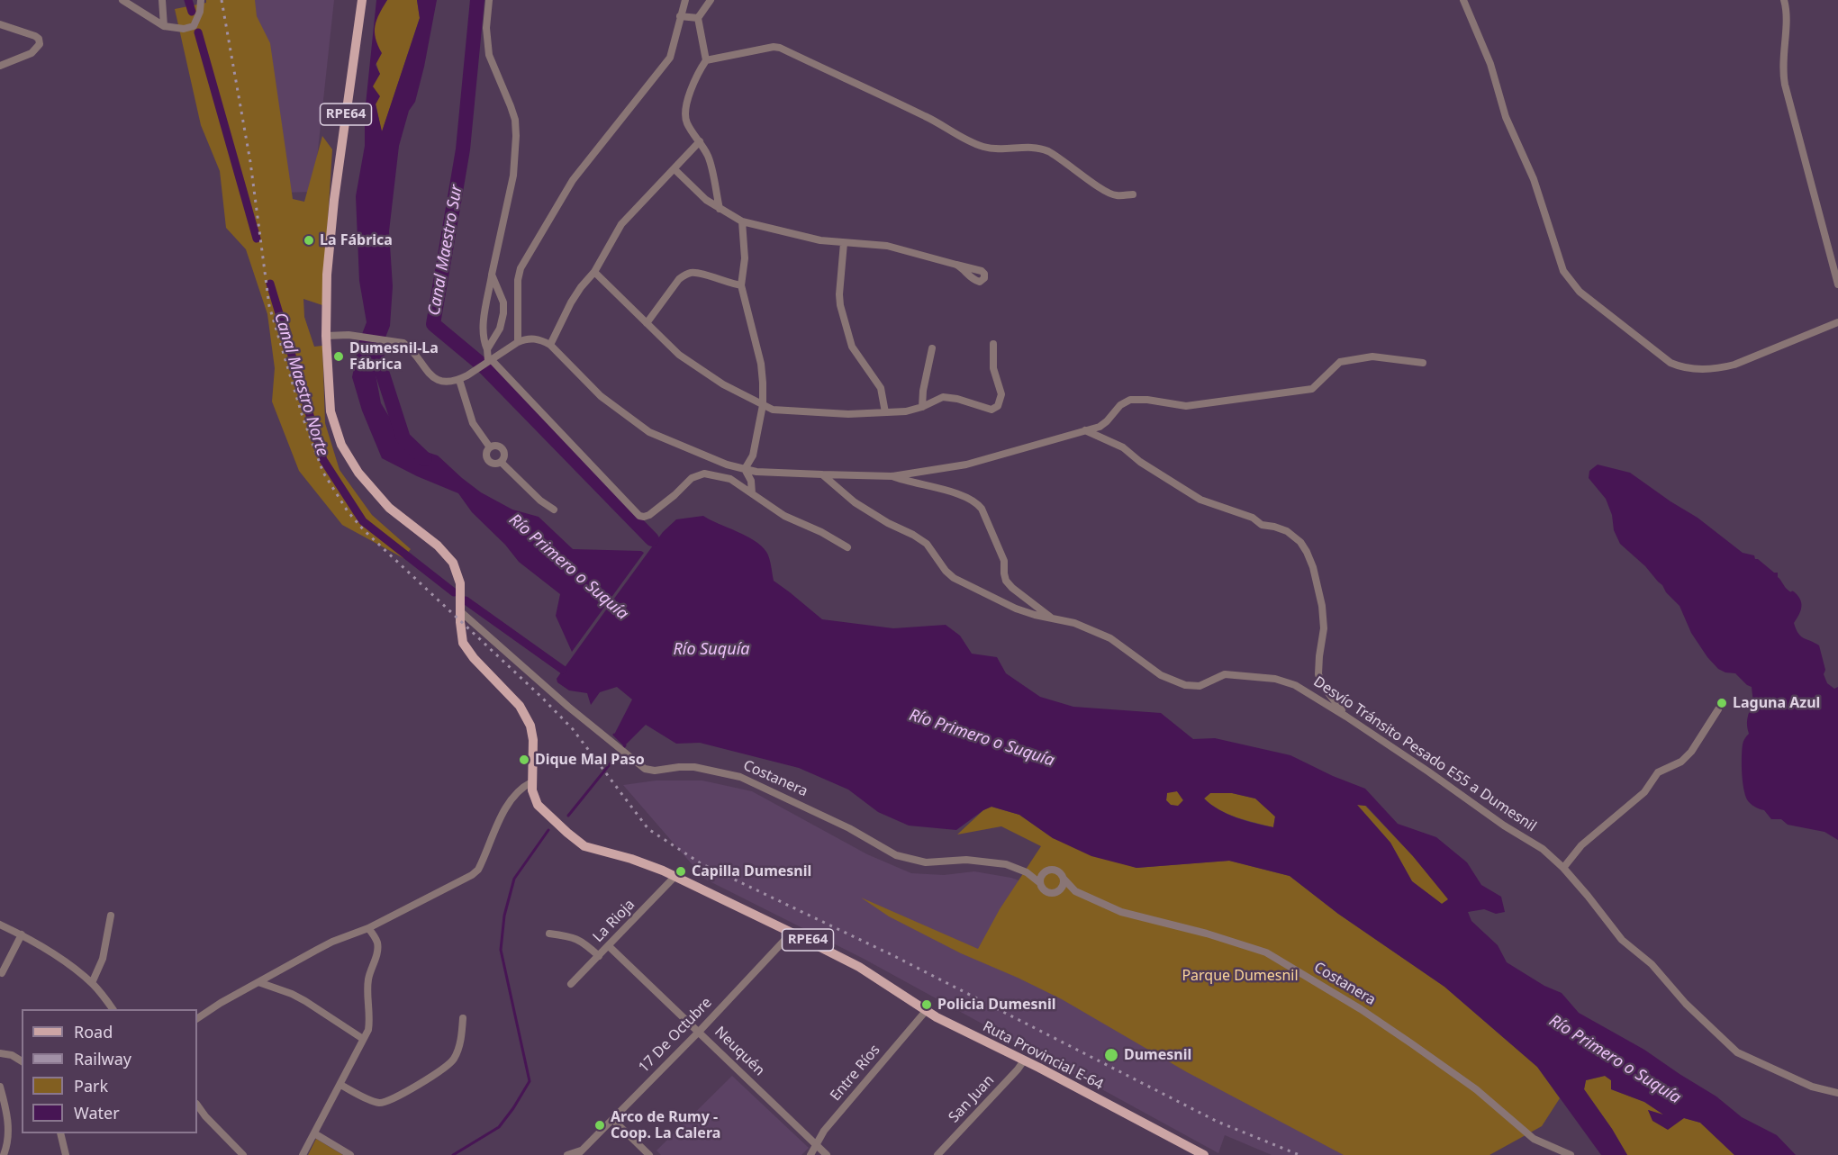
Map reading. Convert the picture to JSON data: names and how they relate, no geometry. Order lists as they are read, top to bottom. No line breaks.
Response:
{"streets":{"main road":["RPE64","Ruta Provincial E-64"],"street":["Desvío Tránsito Pesado E55 a Dumesnil","Costanera","La Rioja","17 De Octubre","Neuquén","Entre Ríos","San Juan"]},"crossings":[["Costanera","Ruta Provincial E-64"],["La Rioja","Neuquén"],["La Rioja","Ruta Provincial E-64"],["17 De Octubre","Neuquén"],["17 De Octubre","Ruta Provincial E-64"],["Neuquén","Entre Ríos"],["Ruta Provincial E-64","Entre Ríos"],["Ruta Provincial E-64","San Juan"]],"water":["Canal Maestro Sur","Canal Maestro Norte","Río Primero o Suquía","Río Suquía"],"parks":["Parque Dumesnil"],"places":["La Fábrica","Dumesnil-La Fábrica","Laguna Azul","Dique Mal Paso","Capilla Dumesnil","Policia Dumesnil","Dumesnil","Arco de Rumy - Coop. La Calera"],"legend":["Road","Railway","Park","Water"]}
